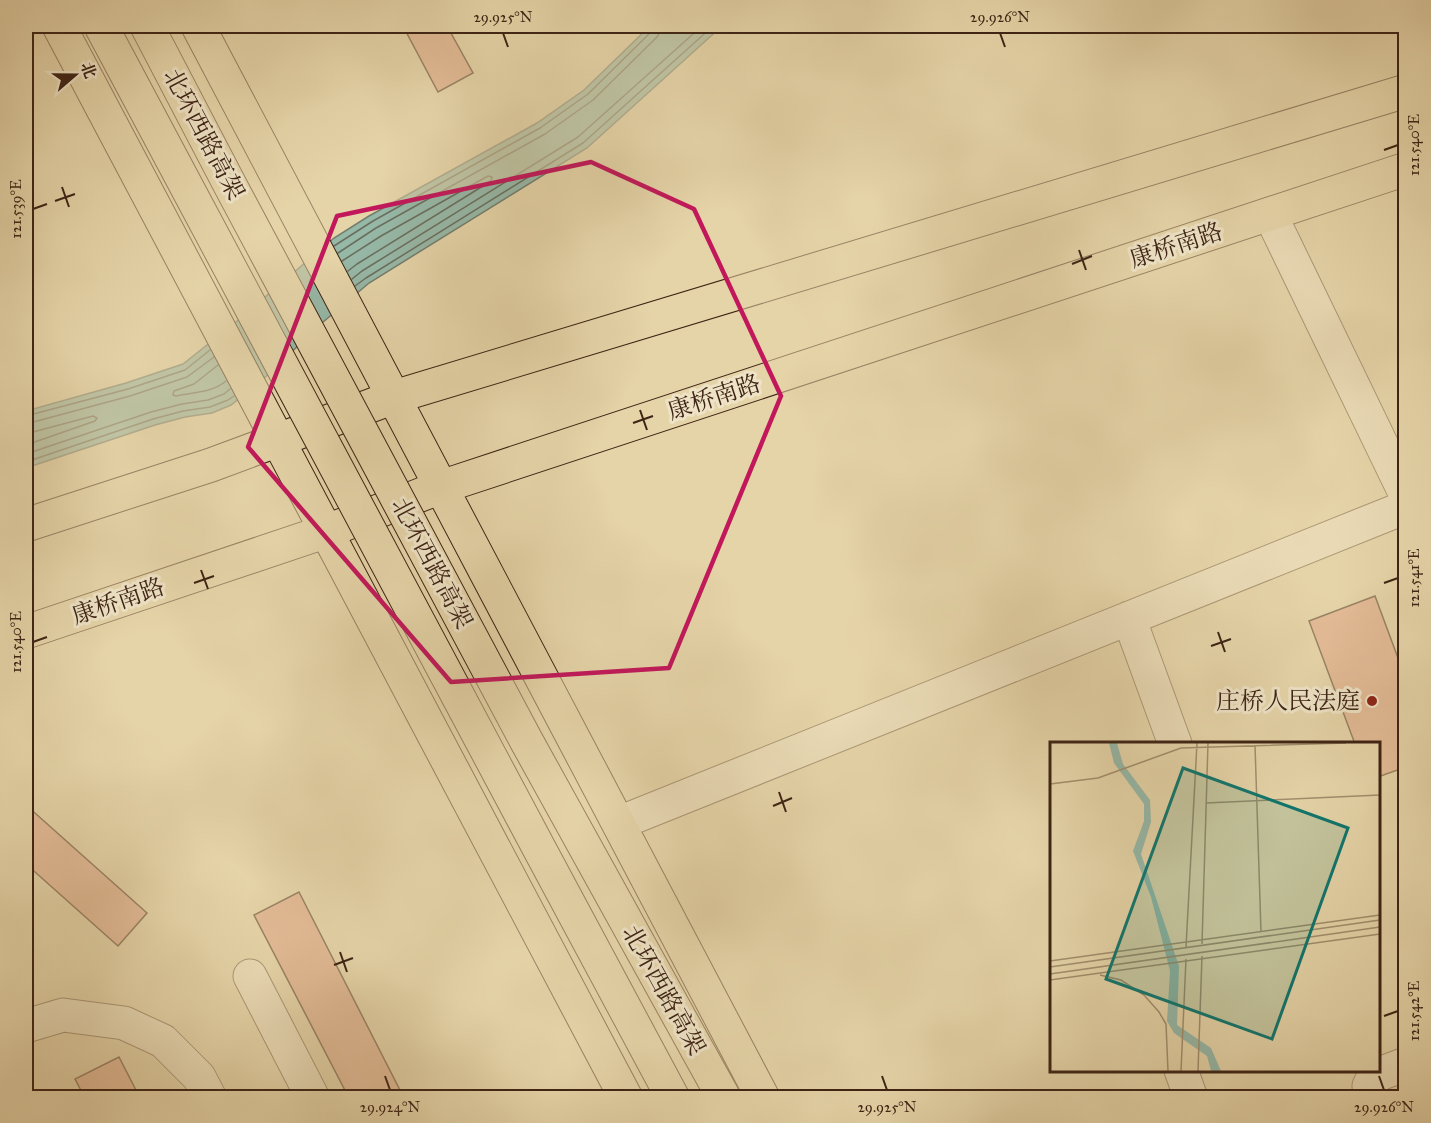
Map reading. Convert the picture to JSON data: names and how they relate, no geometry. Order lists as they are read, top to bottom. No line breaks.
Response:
{"streets":{"main road":["北环西路高架","康桥南路"]},"places":["庄桥人民法庭"],"north":"right","coordinates":["29.925°N","29.926°N","121.540°E","121.539°E","121.541°E","121.542°E","29.924°N"]}
